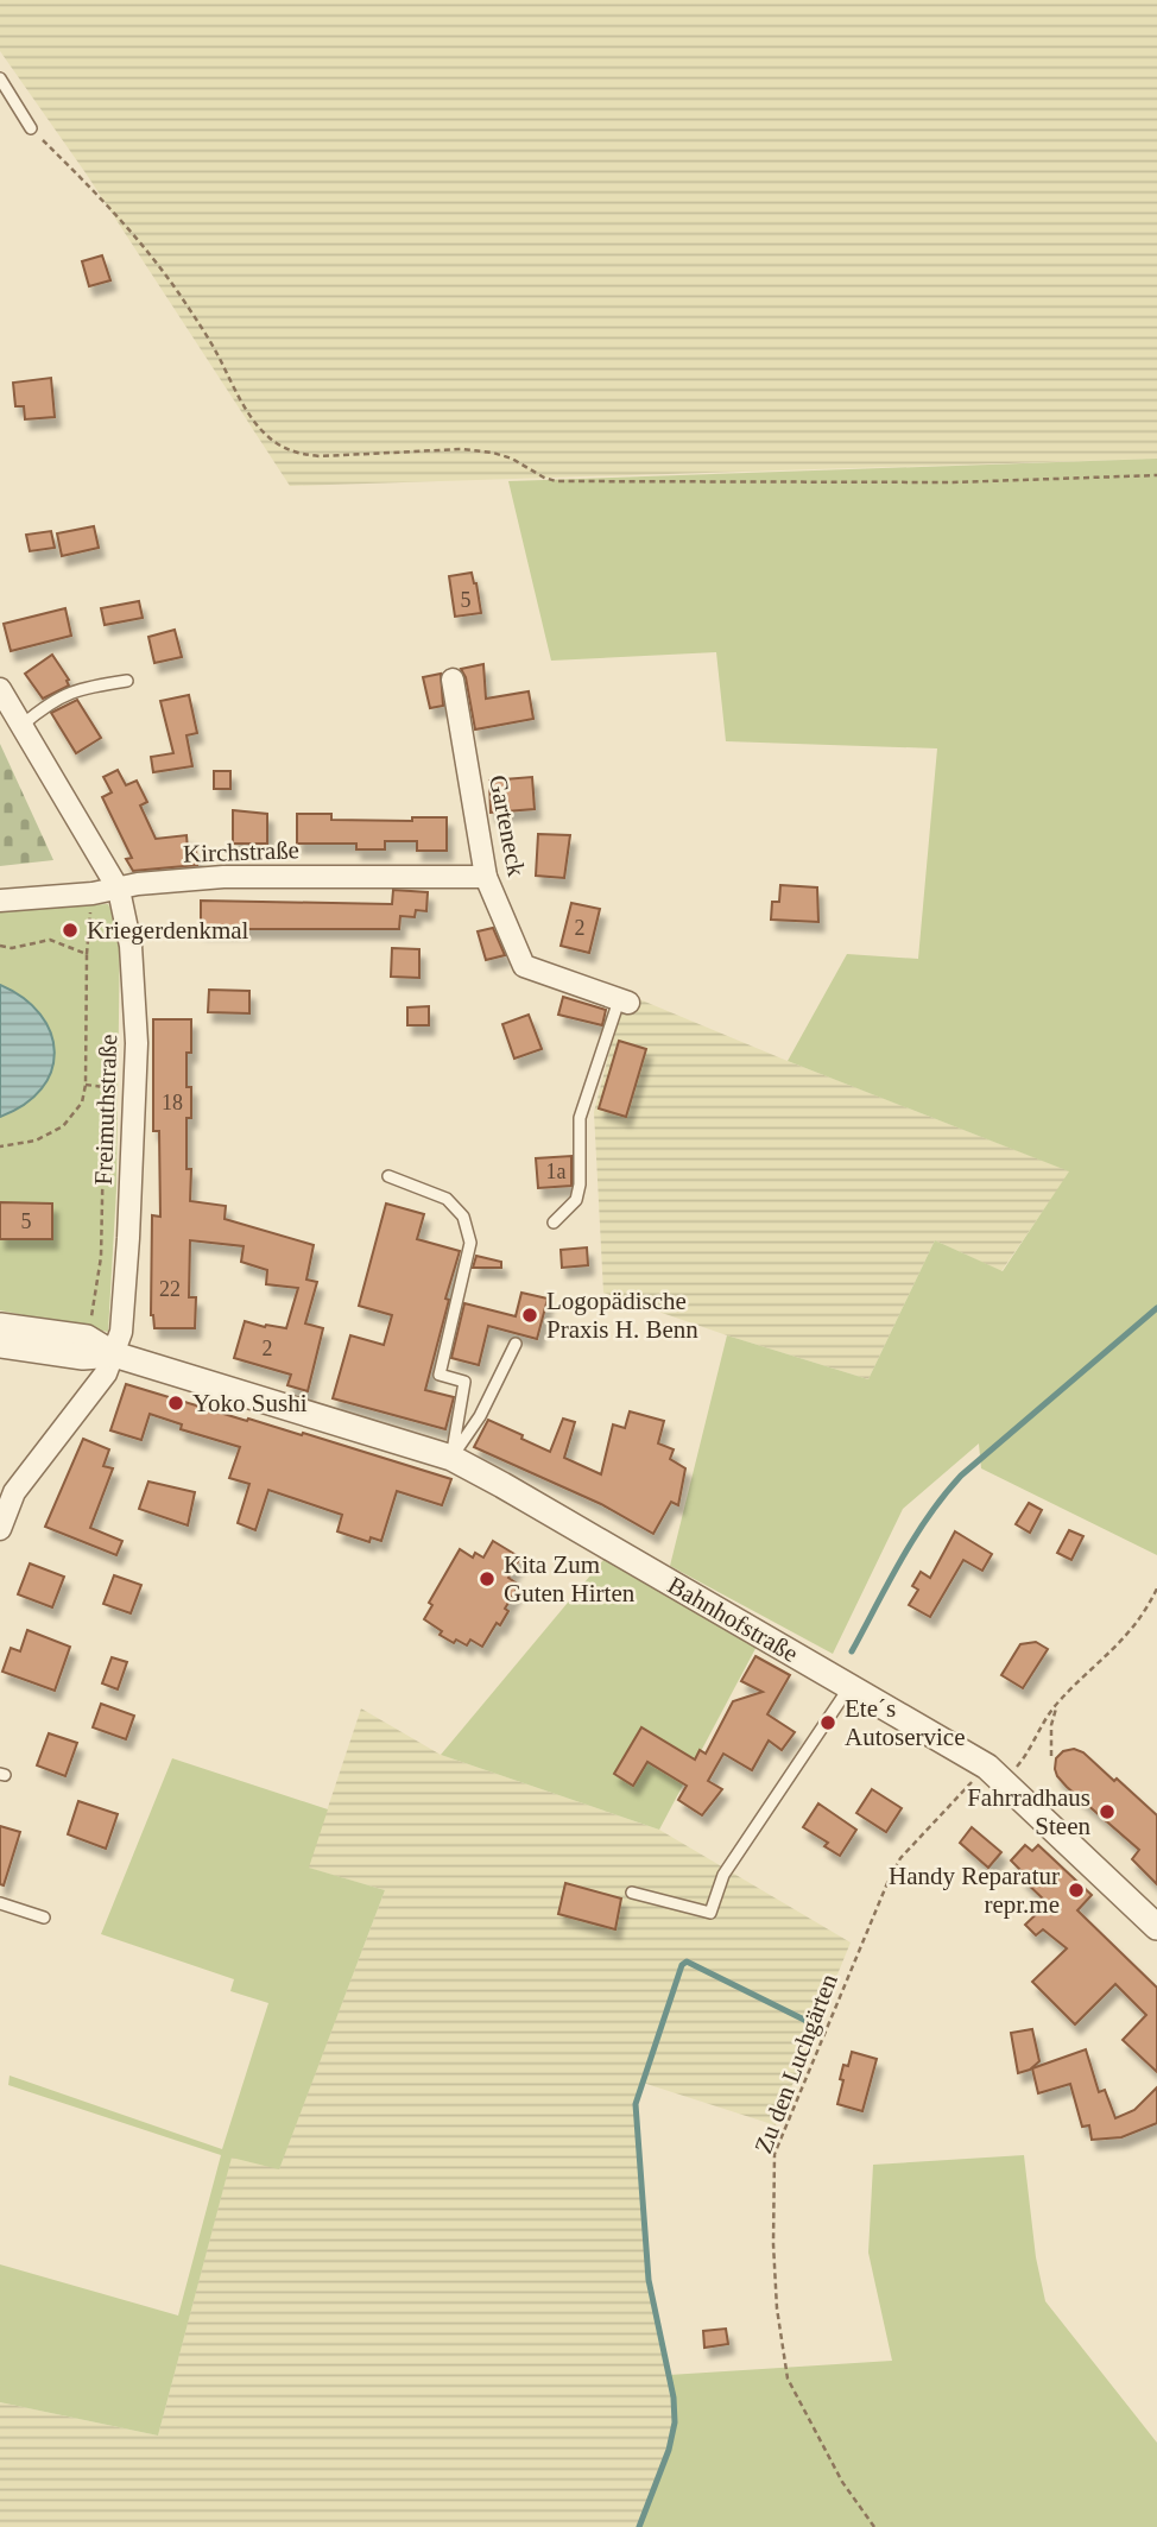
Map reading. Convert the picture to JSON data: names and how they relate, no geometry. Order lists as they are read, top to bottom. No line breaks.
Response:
{"streets":{"street":["Garteneck","Kirchstraße","Freimuthstraße","Bahnhofstraße"],"path":["Zu den Luchgärten"]},"crossings":[["Garteneck","Kirchstraße"],["Kirchstraße","Freimuthstraße"],["Freimuthstraße","Bahnhofstraße"]],"places":["Kriegerdenkmal","Logopädische Praxis H. Benn","Yoko Sushi","Kita Zum Guten Hirten","Ete´s Autoservice","Fahrradhaus Steen","Handy Reparatur repr.me"],"house_numbers":["5","2","18","1a","5","22","2"]}
